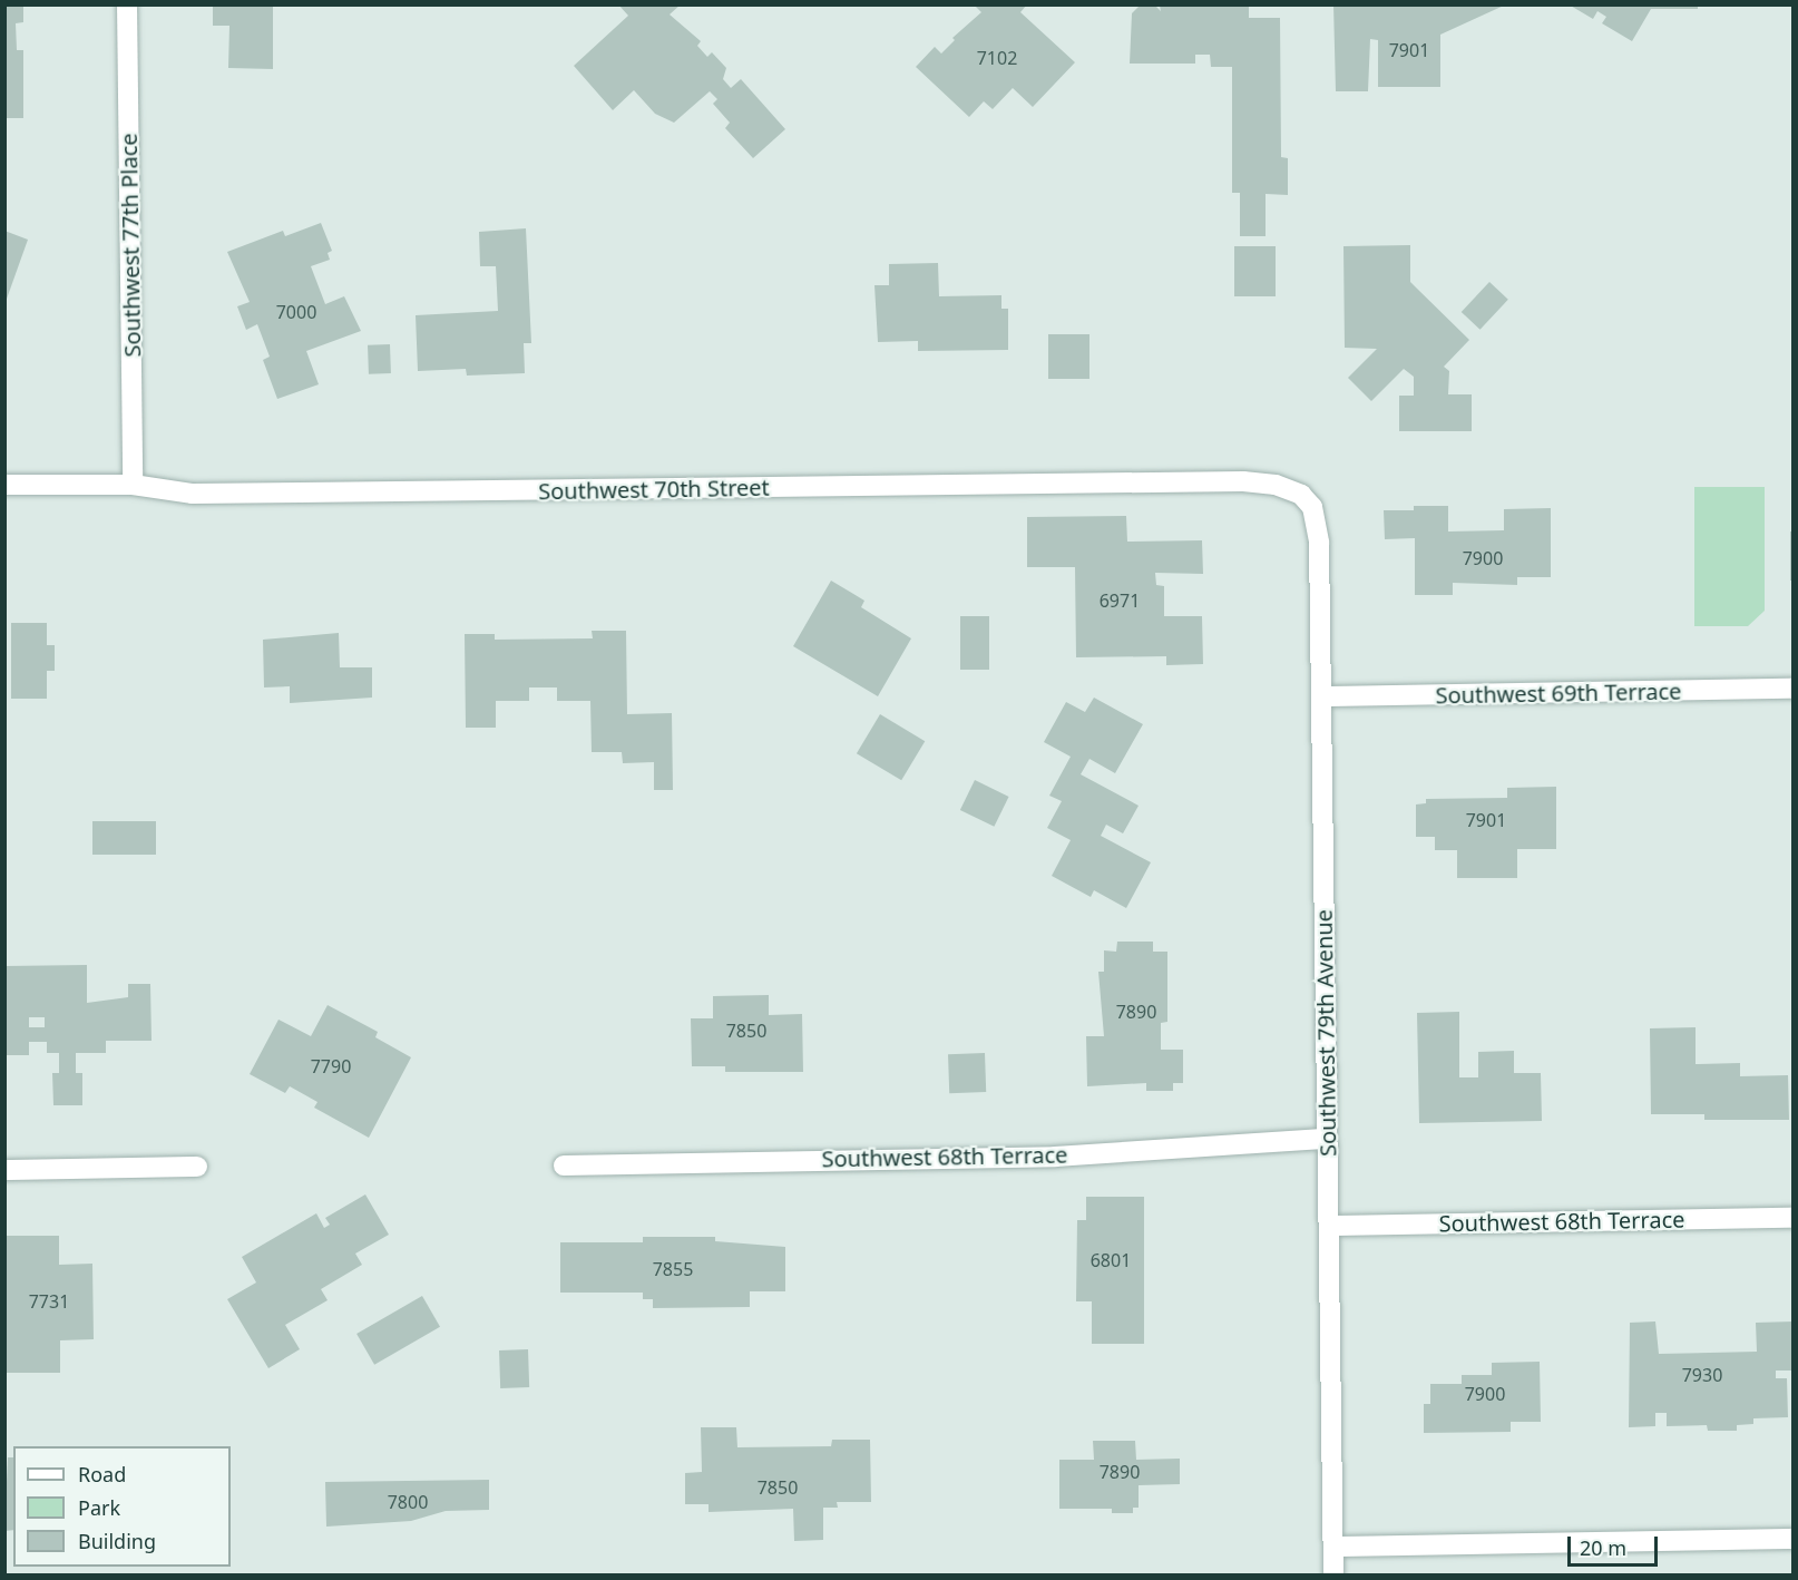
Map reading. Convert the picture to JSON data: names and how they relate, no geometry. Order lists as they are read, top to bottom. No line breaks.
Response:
{"streets":{"street":["Southwest 77th Place","Southwest 70th Street","Southwest 69th Terrace","Southwest 79th Avenue","Southwest 68th Terrace"]},"crossings":[["Southwest 77th Place","Southwest 70th Street"],["Southwest 70th Street","Southwest 79th Avenue"],["Southwest 69th Terrace","Southwest 79th Avenue"],["Southwest 79th Avenue","Southwest 68th Terrace"]],"house_numbers":["7901","7102","7000","7900","6971","7901","7890","7850","7790","6801","7855","7731","7930","7900","7890","7850","7800"],"legend":["Road","Park","Building"],"scale_bar":"20 m"}
